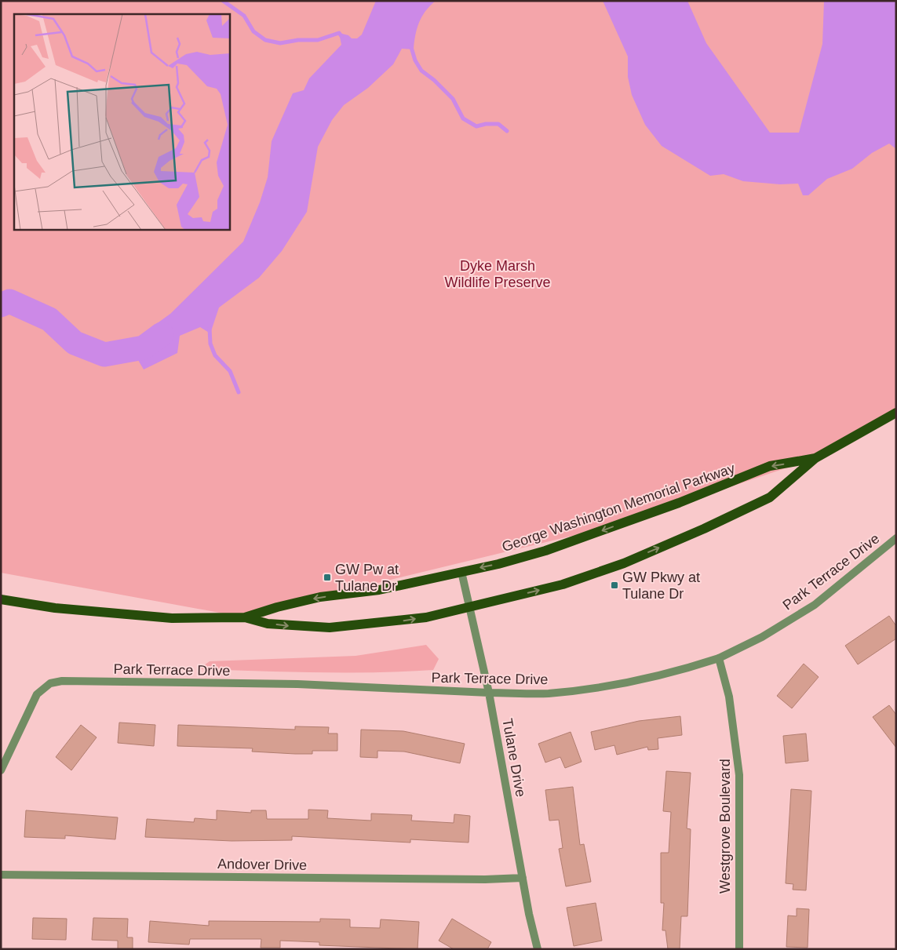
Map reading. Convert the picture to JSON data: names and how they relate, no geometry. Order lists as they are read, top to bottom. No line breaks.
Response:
{"streets":{"main road":["George Washington Memorial Parkway"],"street":["Park Terrace Drive","Tulane Drive","Westgrove Boulevard","Andover Drive"]},"crossings":[["George Washington Memorial Parkway","Tulane Drive"],["Park Terrace Drive","Tulane Drive"],["Park Terrace Drive","Westgrove Boulevard"],["Tulane Drive","Andover Drive"]],"parks":["Dyke Marsh Wildlife Preserve"],"places":{"transit":["GW Pw at Tulane Dr","GW Pkwy at Tulane Dr"]}}
